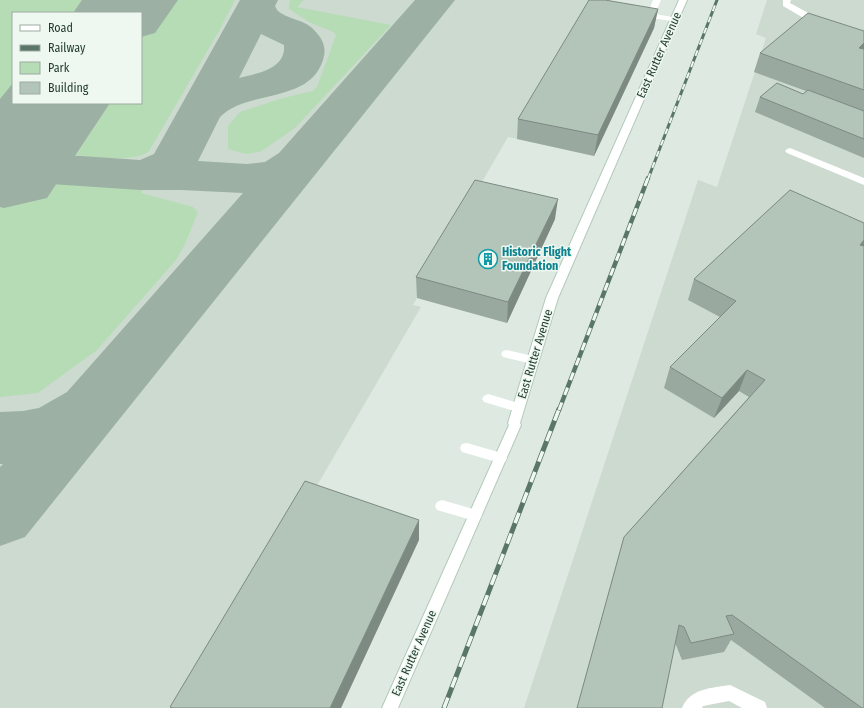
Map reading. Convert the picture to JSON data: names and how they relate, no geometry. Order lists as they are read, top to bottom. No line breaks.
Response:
{"streets":{"street":["East Rutter Avenue"]},"places":{"building":["Historic Flight Foundation"]},"legend":["Road","Railway","Park","Building"]}
